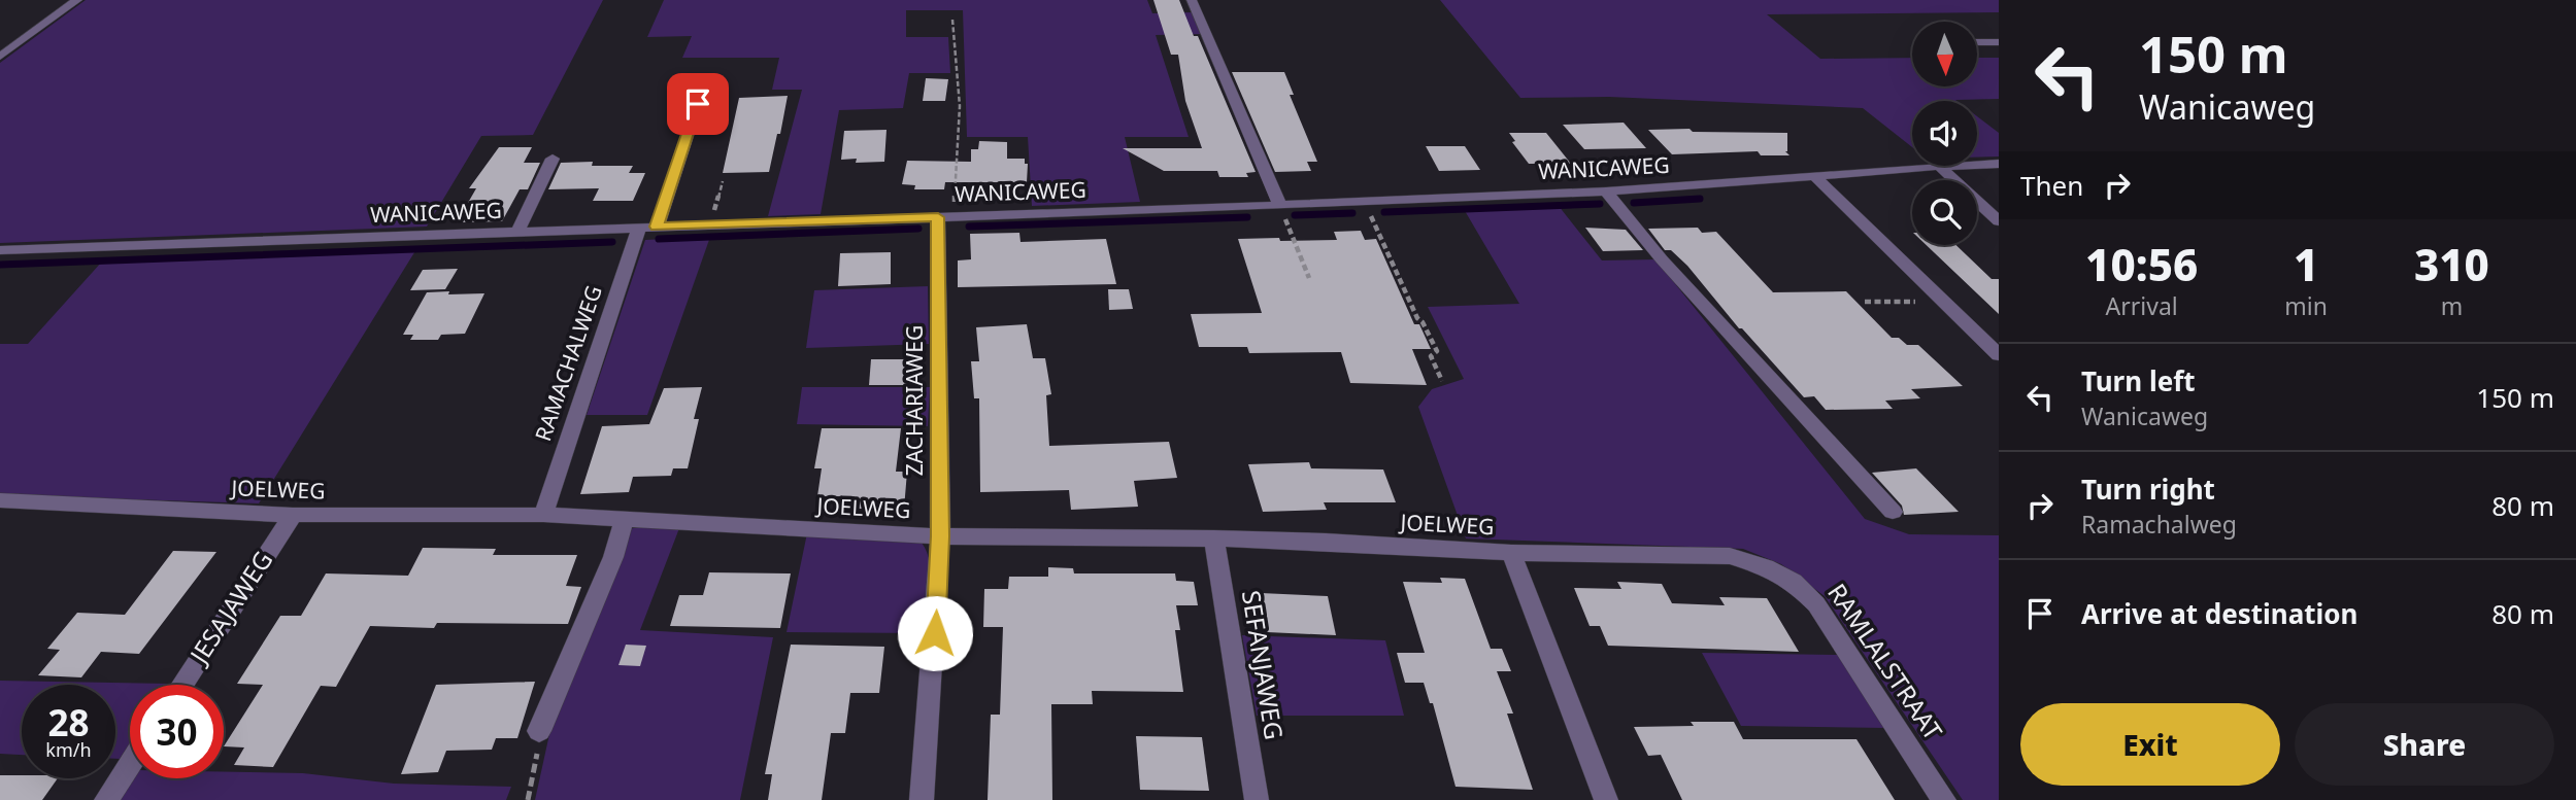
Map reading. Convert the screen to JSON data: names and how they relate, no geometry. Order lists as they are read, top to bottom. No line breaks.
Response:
{"streets":{"street":["WANICAWEG","RAMACHALWEG","ZACHARIAWEG","JOELWEG","JESAJAWEG","RAMLALSTRAAT","SEFANJAWEG"]},"crossings":[["WANICAWEG","RAMACHALWEG"],["WANICAWEG","ZACHARIAWEG"],["RAMACHALWEG","JOELWEG"],["ZACHARIAWEG","JOELWEG"],["JOELWEG","JESAJAWEG"],["JOELWEG","RAMLALSTRAAT"],["JOELWEG","SEFANJAWEG"]],"north":"bottom","page":{"turn":["150 m","Wanicaweg"],"then":"Then","eta":["10:56","Arrival","1","min","310","m"],"list":[{"name":"Turn left","note":"Wanicaweg","value":"150 m"},{"name":"Turn right","note":"Ramachalweg","value":"80 m"},{"name":"Arrive at destination","value":"80 m"}],"speed":"28 km/h","limit":"30","buttons":["Exit","Share"]}}
